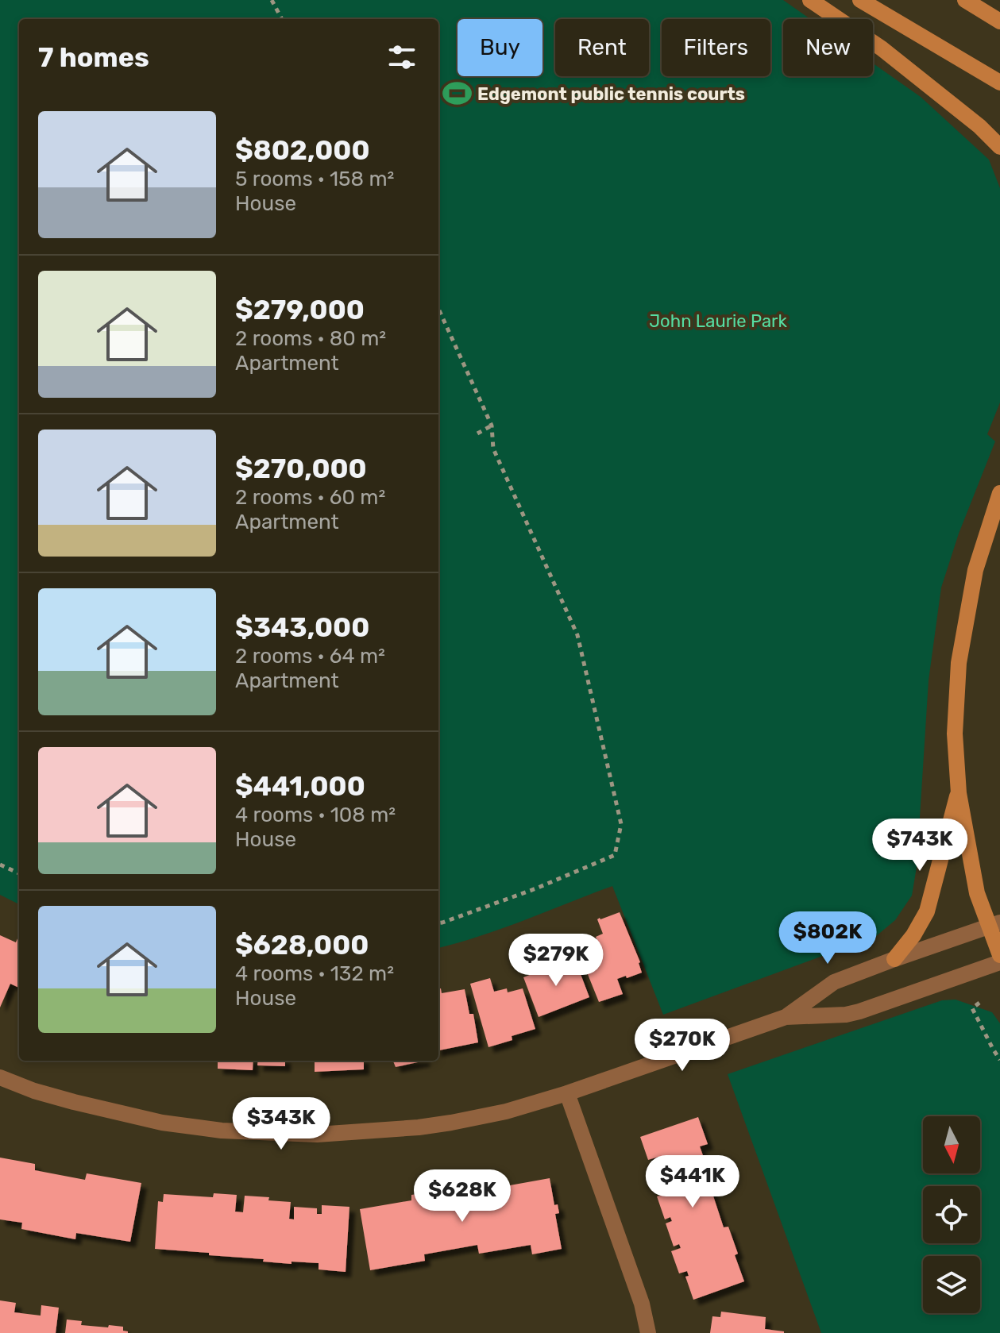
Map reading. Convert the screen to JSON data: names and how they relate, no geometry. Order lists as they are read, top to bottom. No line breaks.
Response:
{"parks":["John Laurie Park"],"places":{"sports":["Edgemont public tennis courts"]},"north":"bottom","page":{"chip":["Buy","Rent","Filters","New"],"heading":"7 homes","list":[{"name":"$802,000","note":"5 rooms · 158 m² · House"},{"name":"$279,000","note":"2 rooms · 80 m² · Apartment"},{"name":"$270,000","note":"2 rooms · 60 m² · Apartment"},{"name":"$343,000","note":"2 rooms · 64 m² · Apartment"},{"name":"$441,000","note":"4 rooms · 108 m² · House"},{"name":"$628,000","note":"4 rooms · 132 m² · House"}],"price":["$743K","$802K","$279K","$270K","$343K","$441K","$628K"]}}
